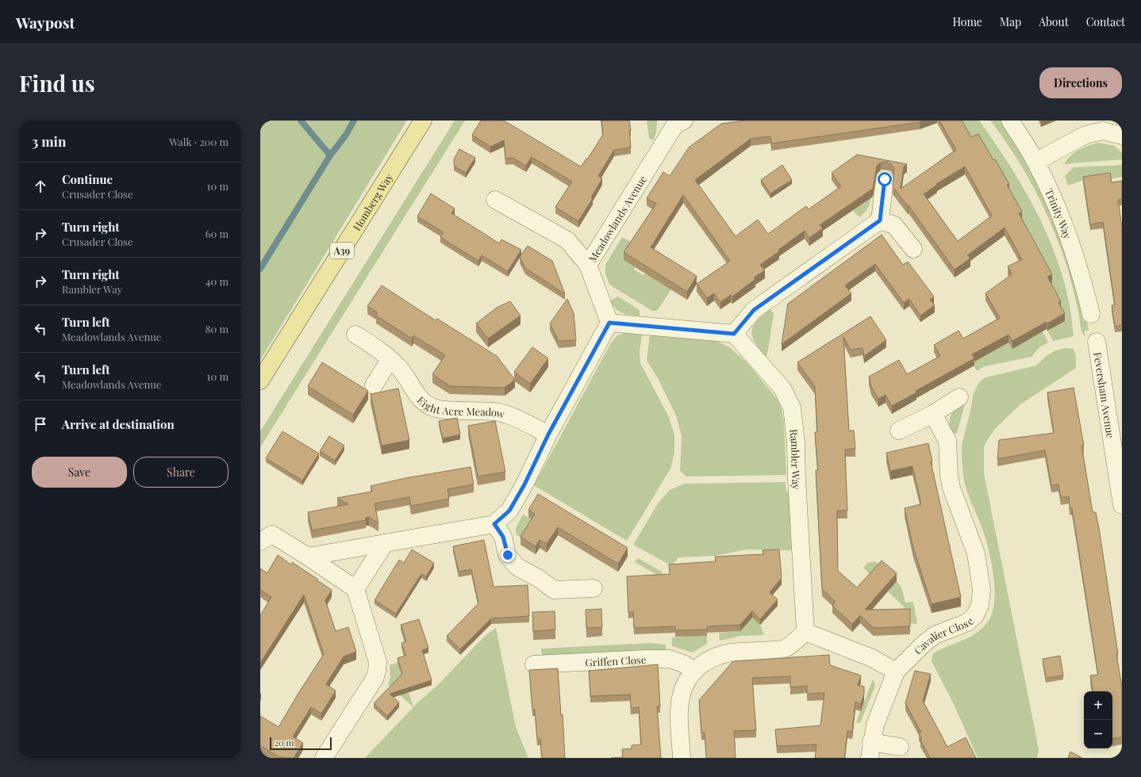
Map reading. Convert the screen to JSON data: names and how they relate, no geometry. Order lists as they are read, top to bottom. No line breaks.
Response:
{"streets":{"main road":["Homberg Way","A39"],"street":["Trinity Way","Meadowlands Avenue","Feversham Avenue","Eight Acre Meadow","Rambler Way","Cavalier Close","Griffen Close"]},"scale_bar":"20 m","page":{"header":"Waypost","nav":["Home","Map","About","Contact"],"buttons":["Directions",["Save","Share"]],"title":"Find us","heading":["3 min","Walk · 200 m"],"list":[["Continue","Crusader Close","10 m"],["Turn right","Crusader Close","60 m"],["Turn right","Rambler Way","40 m"],["Turn left","Meadowlands Avenue","80 m"],["Turn left","Meadowlands Avenue","10 m"],"Arrive at destination"],"map_buttons":["+","−"],"scale":"20 m"}}
